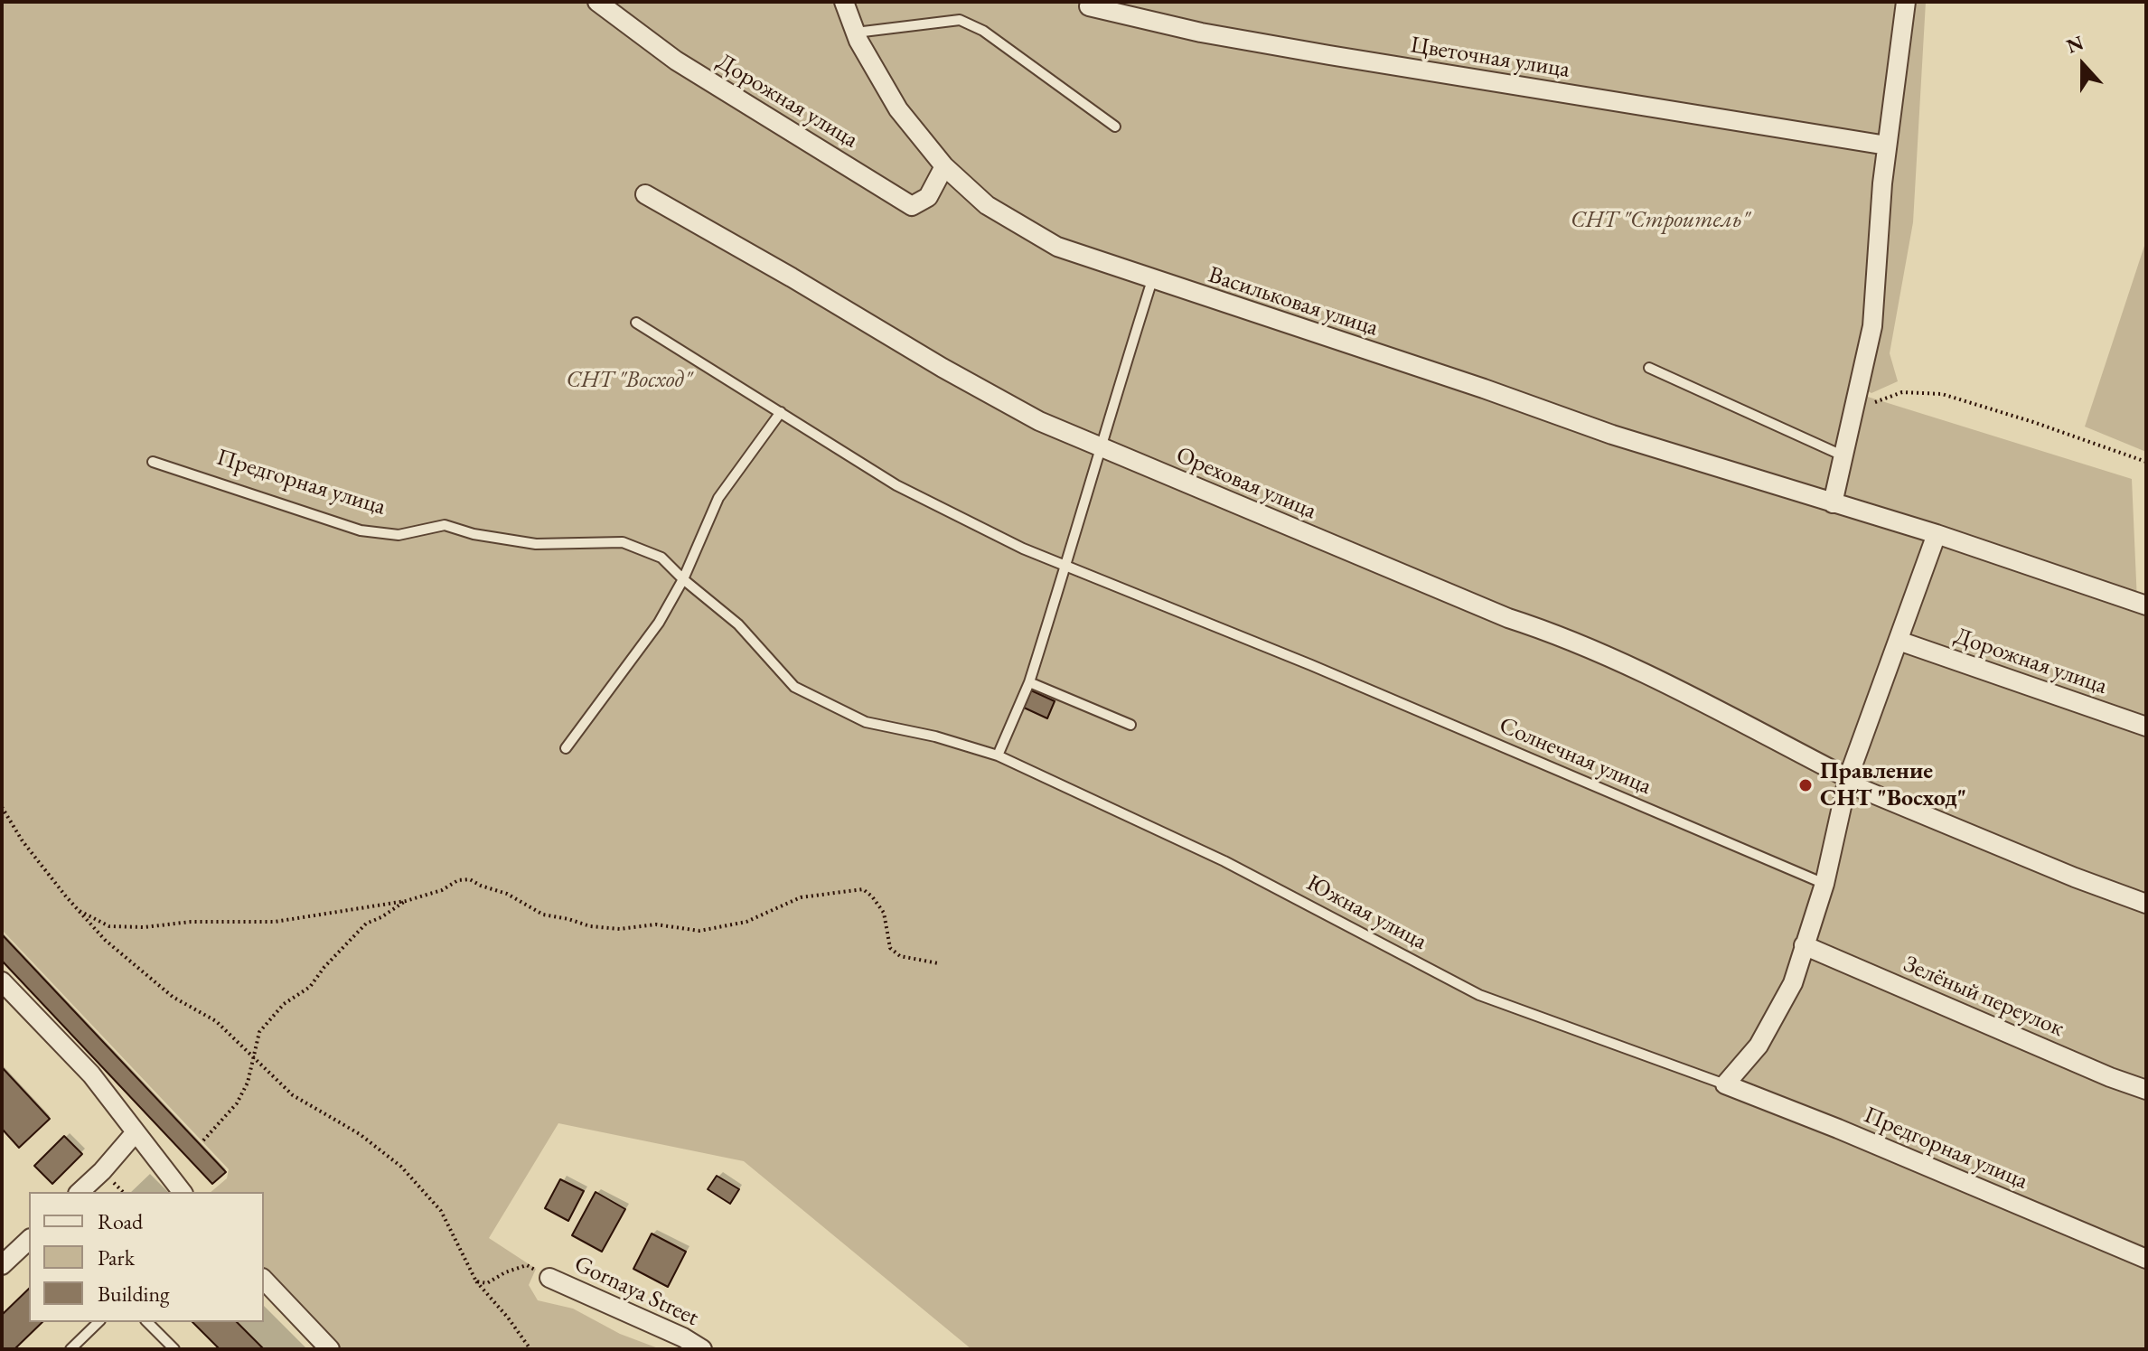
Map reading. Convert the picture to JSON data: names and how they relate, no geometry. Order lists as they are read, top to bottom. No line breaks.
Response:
{"streets":{"street":["Цветочная улица","Дорожная улица","Васильковая улица","Предгорная улица","Ореховая улица","Зелёный переулок","Gornaya Street"],"lane":["Солнечная улица","Южная улица"]},"crossings":[["Дорожная улица","Васильковая улица"],["Предгорная улица","Южная улица"]],"parks":["СНТ \"Строитель\"","СНТ \"Восход\""],"places":["Правление СНТ \"Восход\""],"legend":["Road","Park","Building"],"north":"top"}
